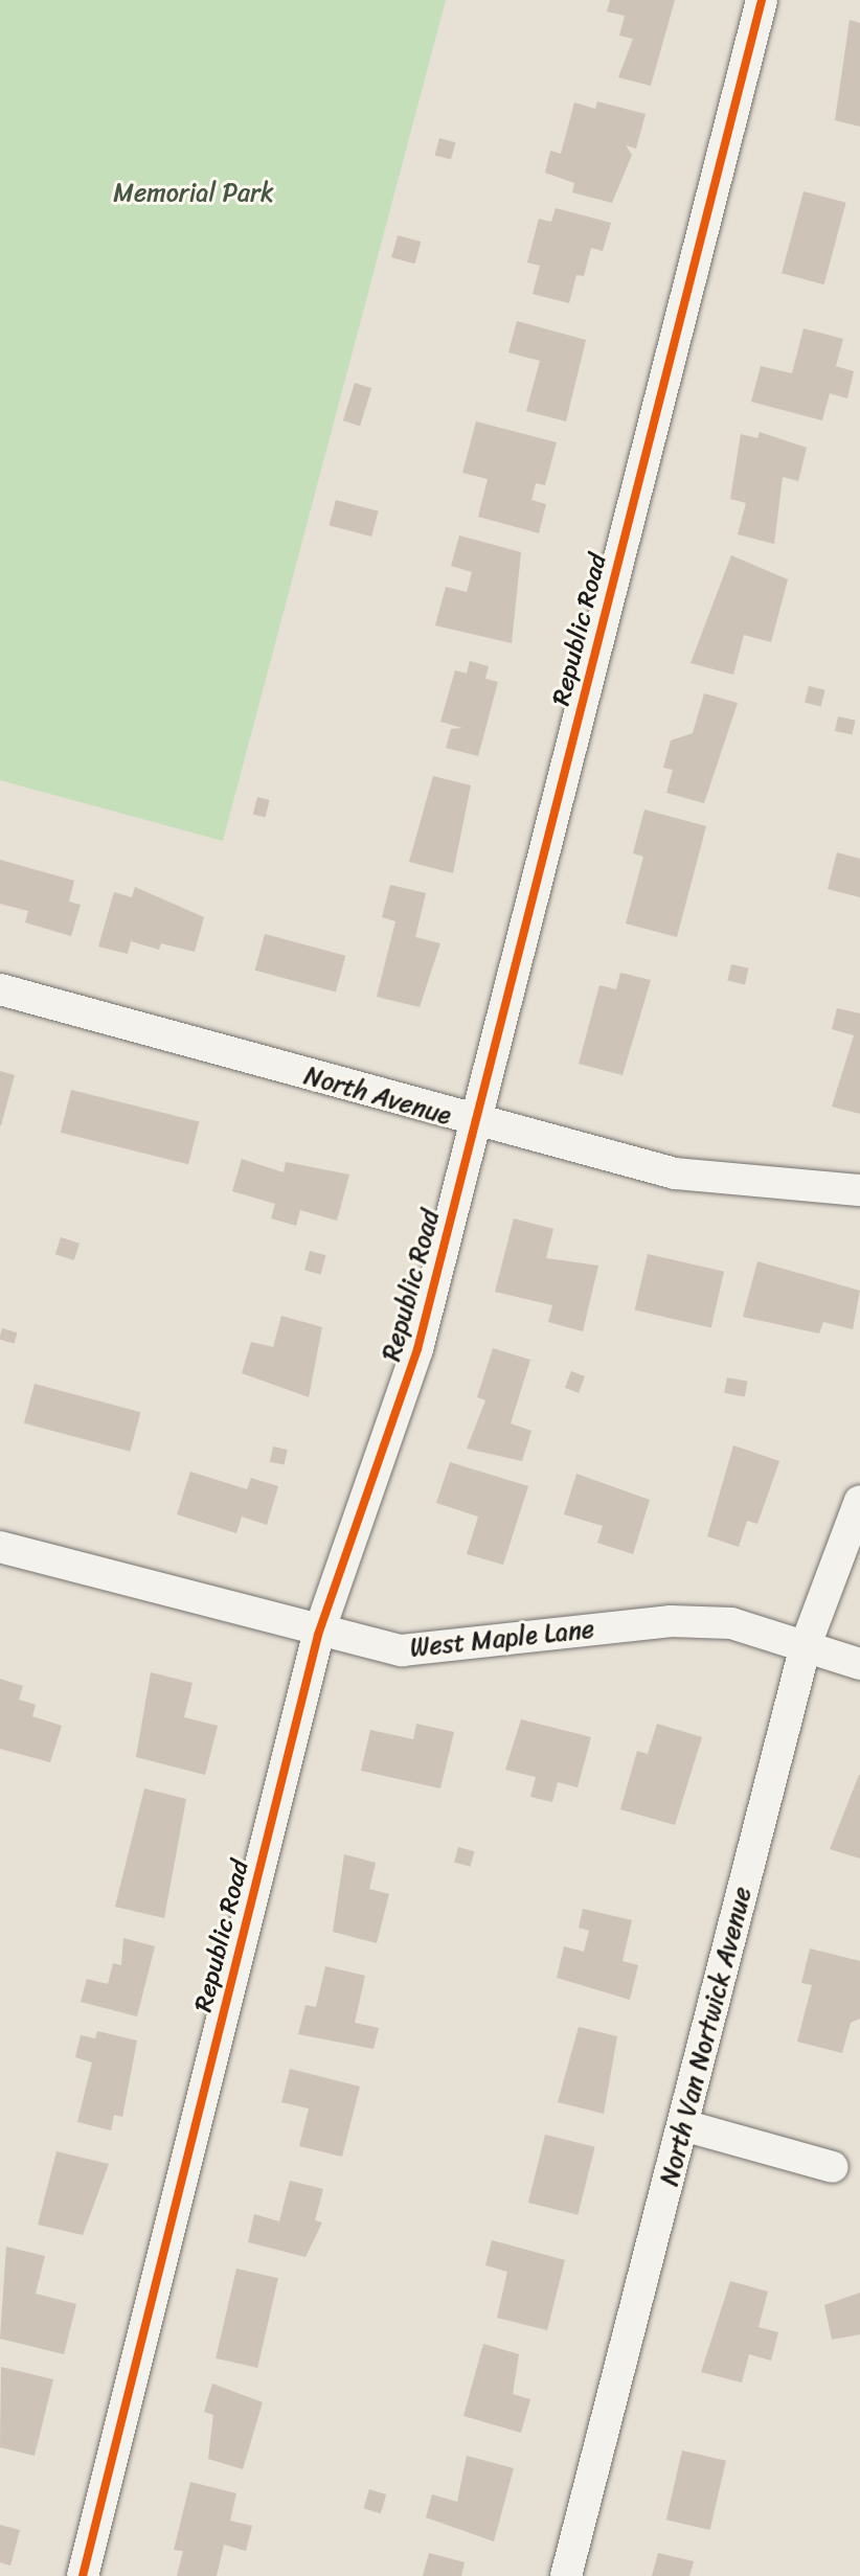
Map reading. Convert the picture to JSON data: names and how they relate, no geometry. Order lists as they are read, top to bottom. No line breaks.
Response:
{"streets":{"street":["Republic Road","North Avenue","West Maple Lane","North Van Nortwick Avenue"]},"crossings":[["Republic Road","North Avenue"],["Republic Road","West Maple Lane"],["West Maple Lane","North Van Nortwick Avenue"]],"parks":["Memorial Park"]}
